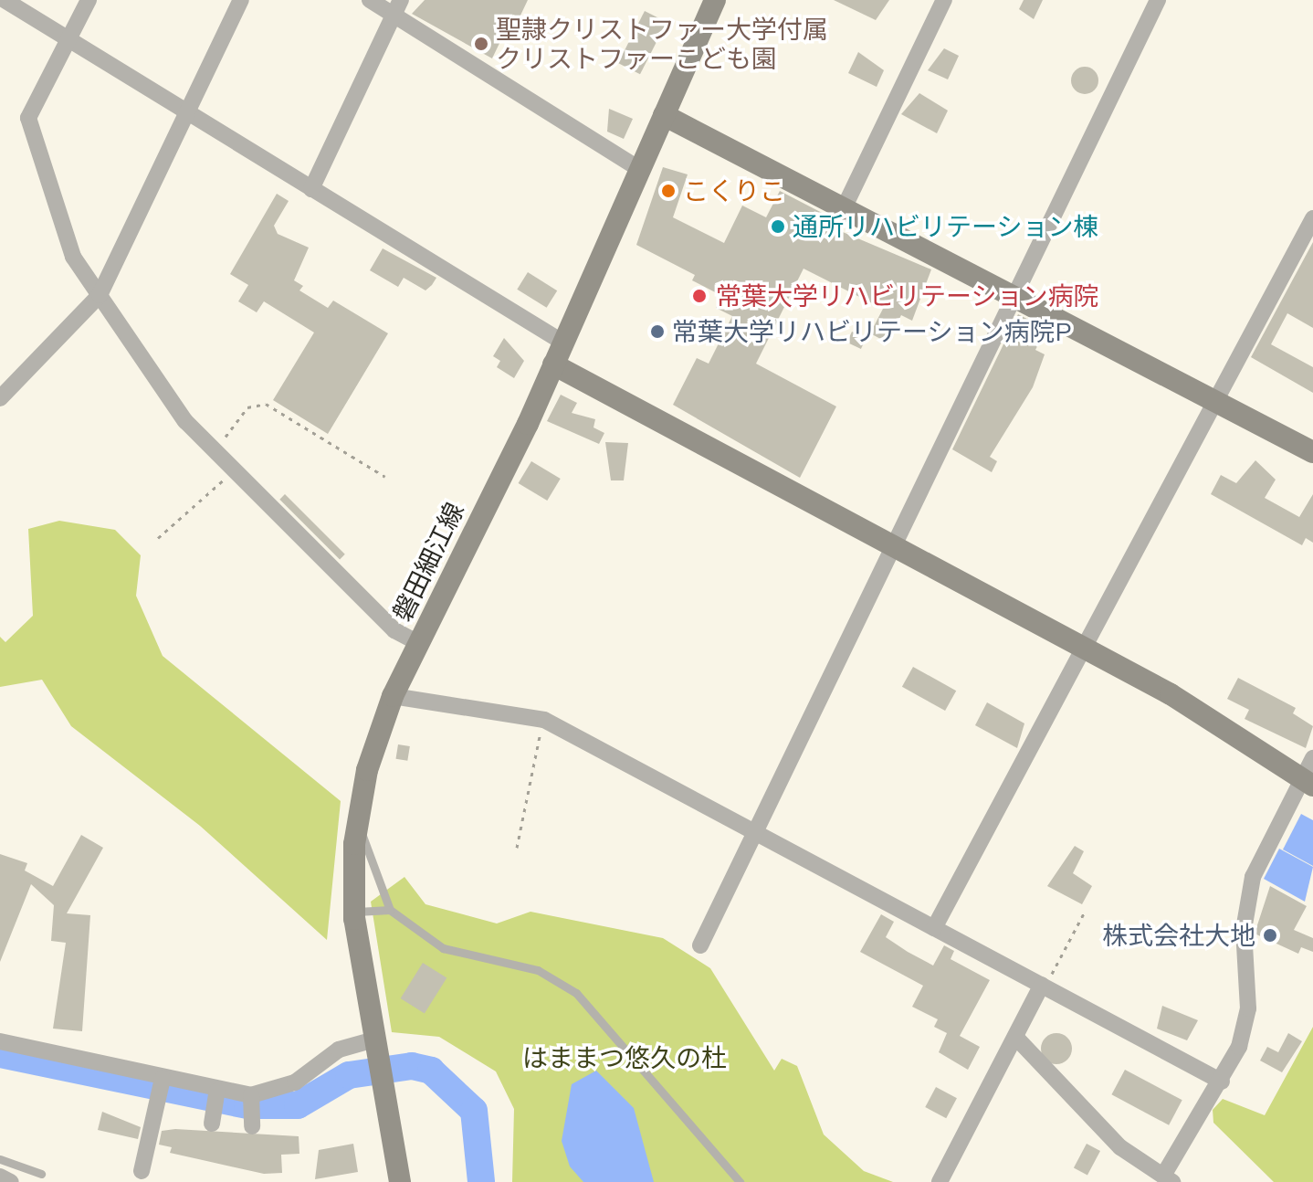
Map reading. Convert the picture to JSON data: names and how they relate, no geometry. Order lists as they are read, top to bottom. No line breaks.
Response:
{"streets":{"street":["磐田細江線"]},"parks":["はままつ悠久の杜"],"places":["聖隷クリストファー大学付属 クリストファーこども園","こくりこ","通所リハビリテーション棟","常葉大学リハビリテーション病院","常葉大学リハビリテーション病院P","株式会社大地"]}
